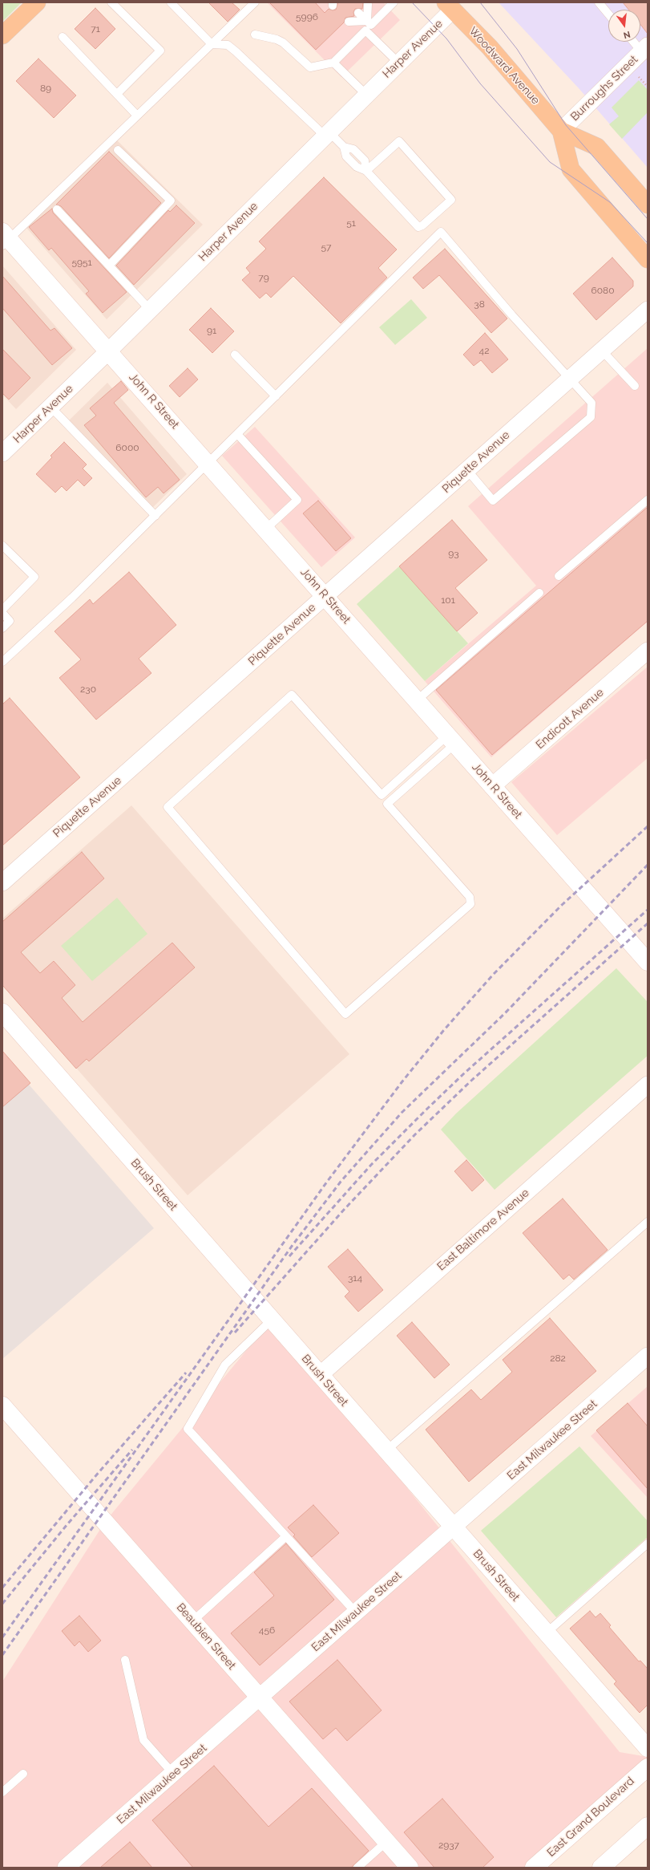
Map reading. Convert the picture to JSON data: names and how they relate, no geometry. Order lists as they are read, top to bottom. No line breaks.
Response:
{"streets":{"main road":["Woodward Avenue"],"street":["Harper Avenue","Burroughs Street","John R Street","Piquette Avenue","Endicott Avenue","Brush Street","East Baltimore Avenue","East Milwaukee Street","Beaubien Street","East Grand Boulevard"]},"crossings":[["Harper Avenue","Woodward Avenue"],["Harper Avenue","John R Street"],["Woodward Avenue","Burroughs Street"],["John R Street","Piquette Avenue"],["John R Street","Endicott Avenue"],["Brush Street","East Baltimore Avenue"],["Brush Street","East Milwaukee Street"],["East Milwaukee Street","Beaubien Street"]],"house_numbers":["5996","71","89","51","57","5951","79","6080","38","91","42","6000","93","101","230","314","282","456","2937"],"north":"bottom"}
